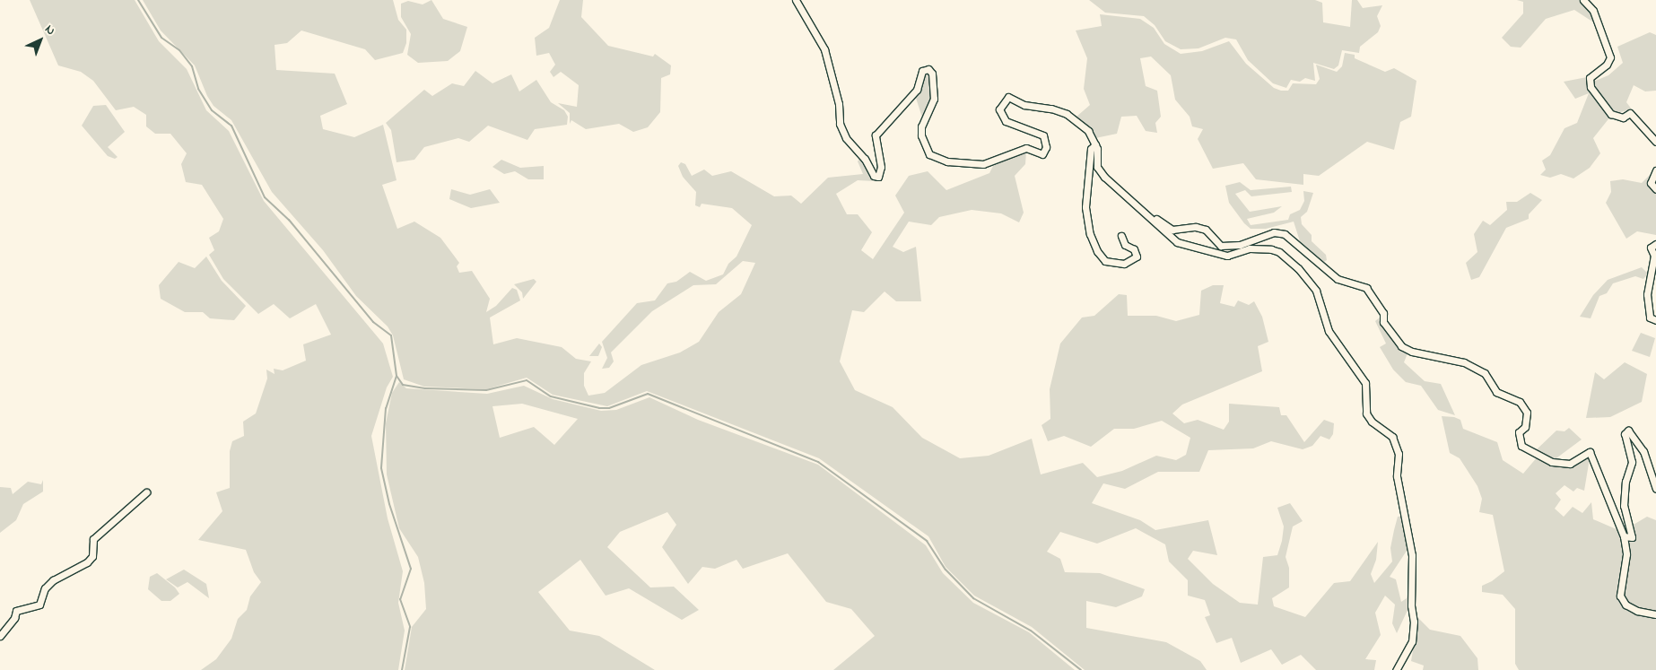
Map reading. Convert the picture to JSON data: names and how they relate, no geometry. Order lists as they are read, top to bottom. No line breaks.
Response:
{"north":"top right"}
